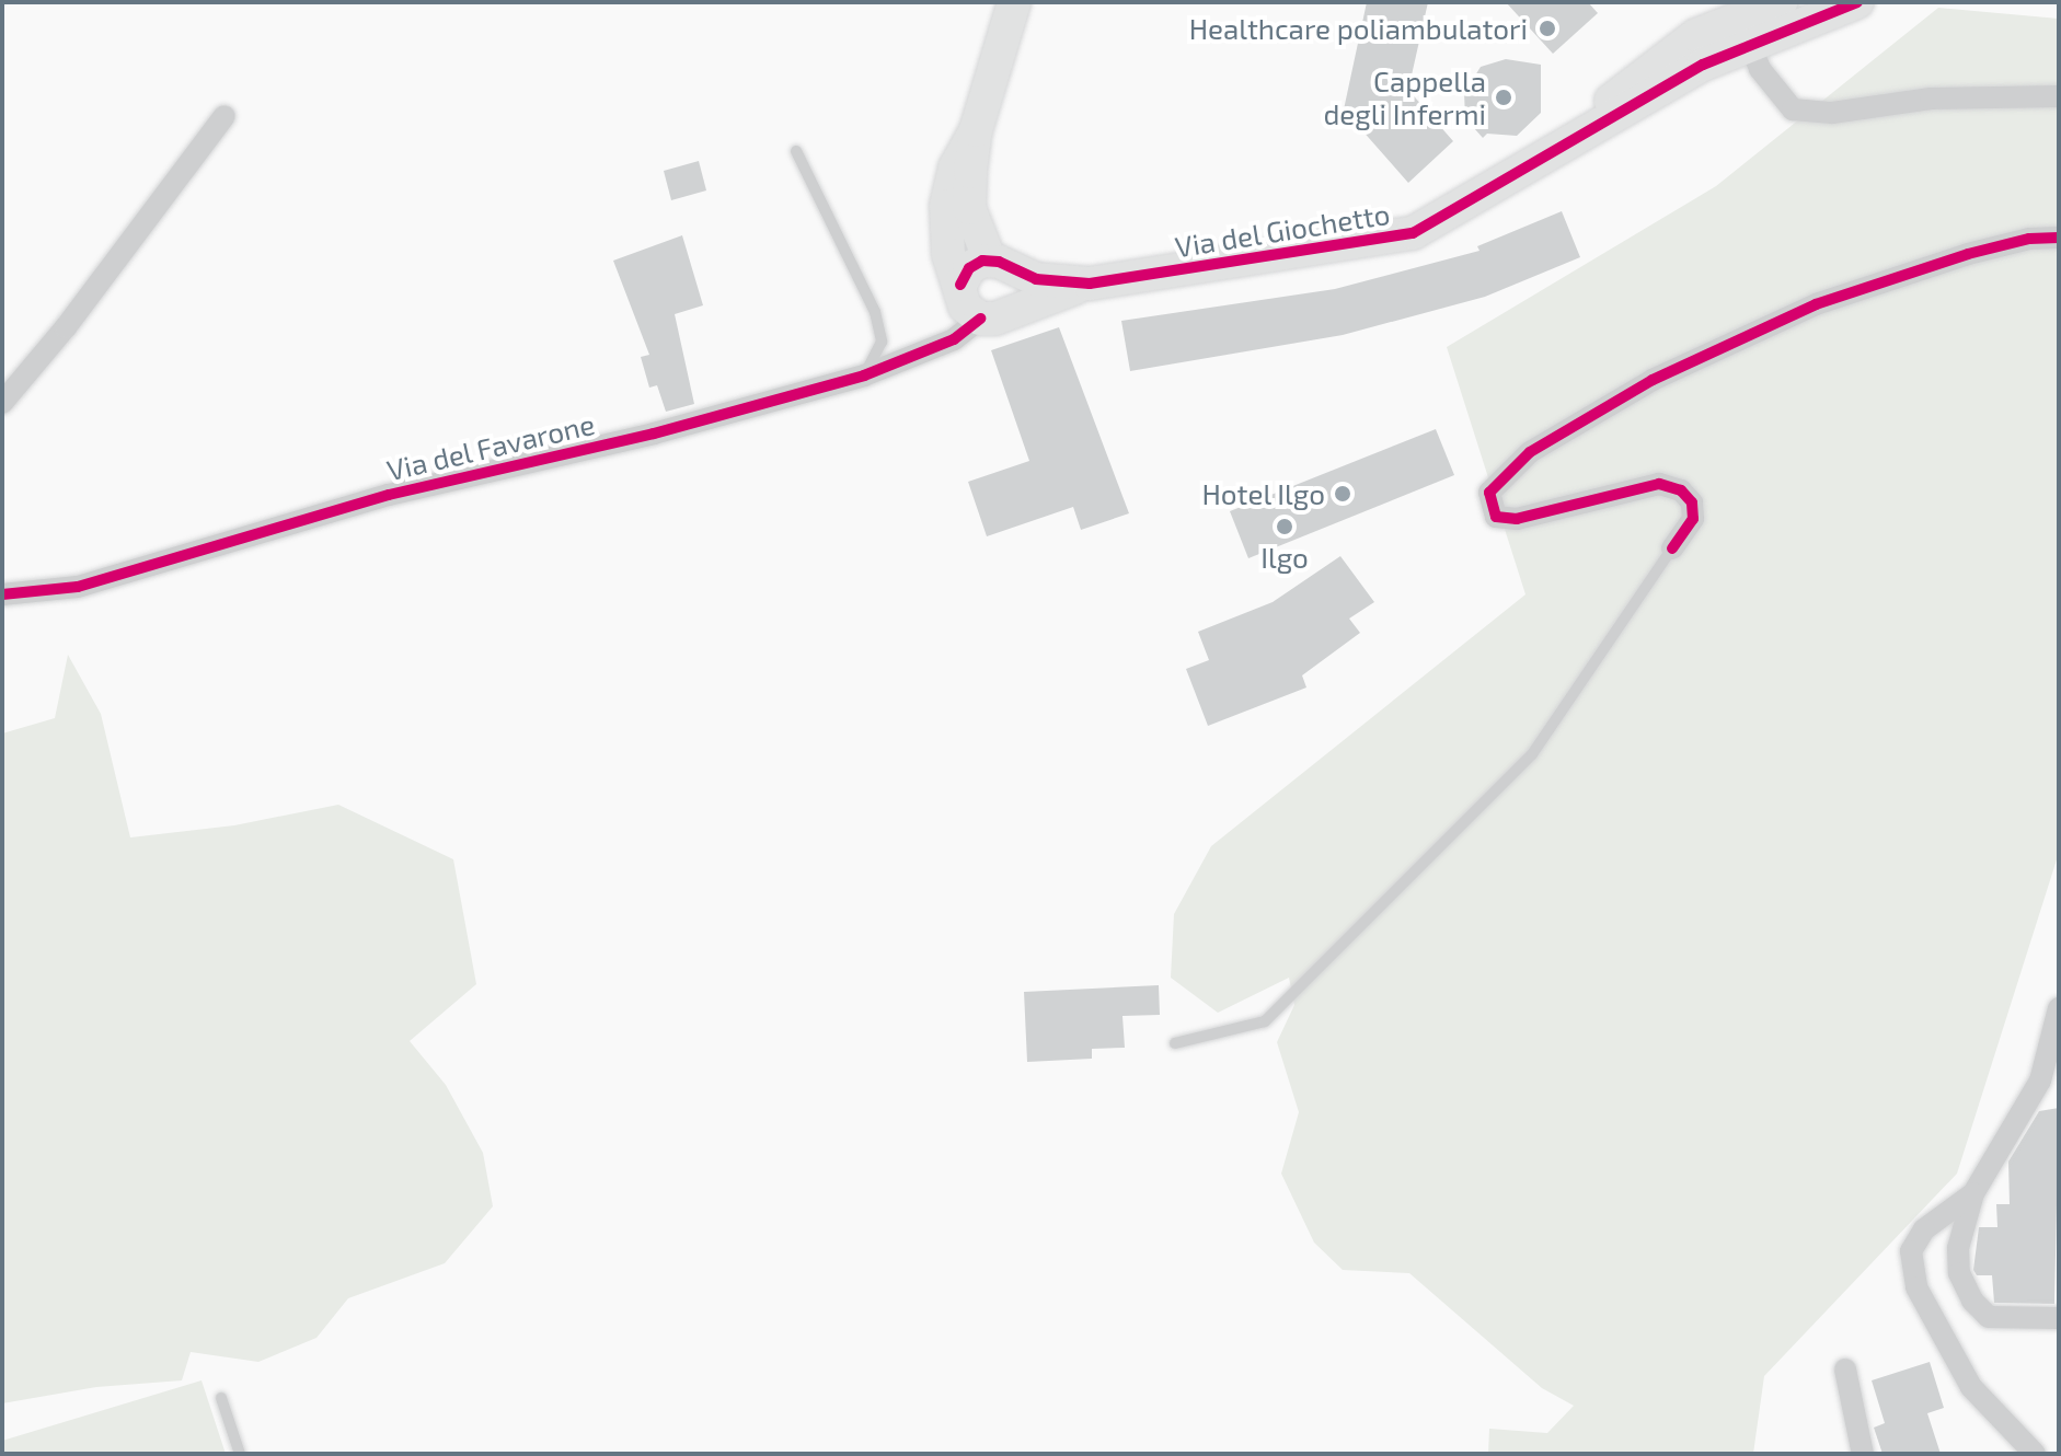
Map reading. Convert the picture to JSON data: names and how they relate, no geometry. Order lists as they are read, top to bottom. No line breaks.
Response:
{"streets":{"street":["Via del Giochetto","Via del Favarone"]},"crossings":[["Via del Giochetto","Via del Favarone"]],"places":["Healthcare poliambulatori","Cappella degli Infermi","Hotel Ilgo","Ilgo"]}
